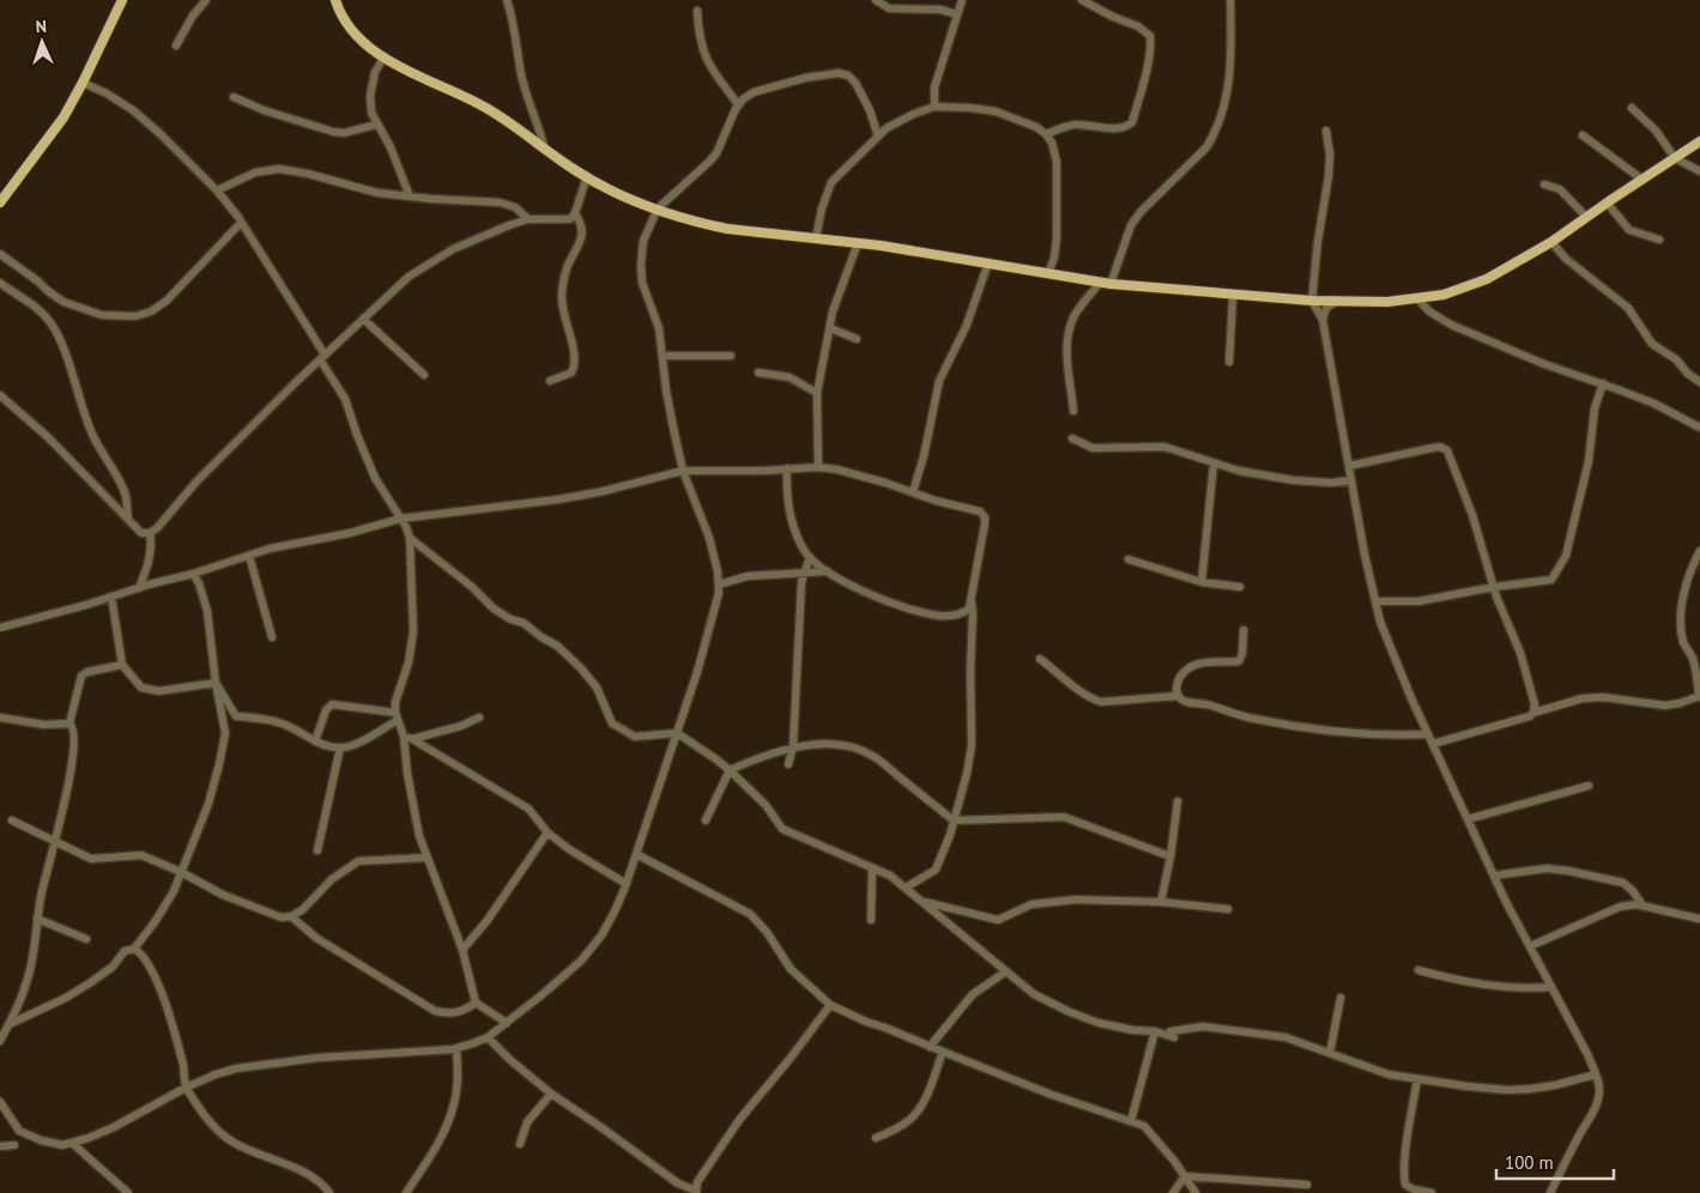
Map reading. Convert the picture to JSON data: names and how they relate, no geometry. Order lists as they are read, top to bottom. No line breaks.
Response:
{"scale_bar":"100 m","north":"top"}
